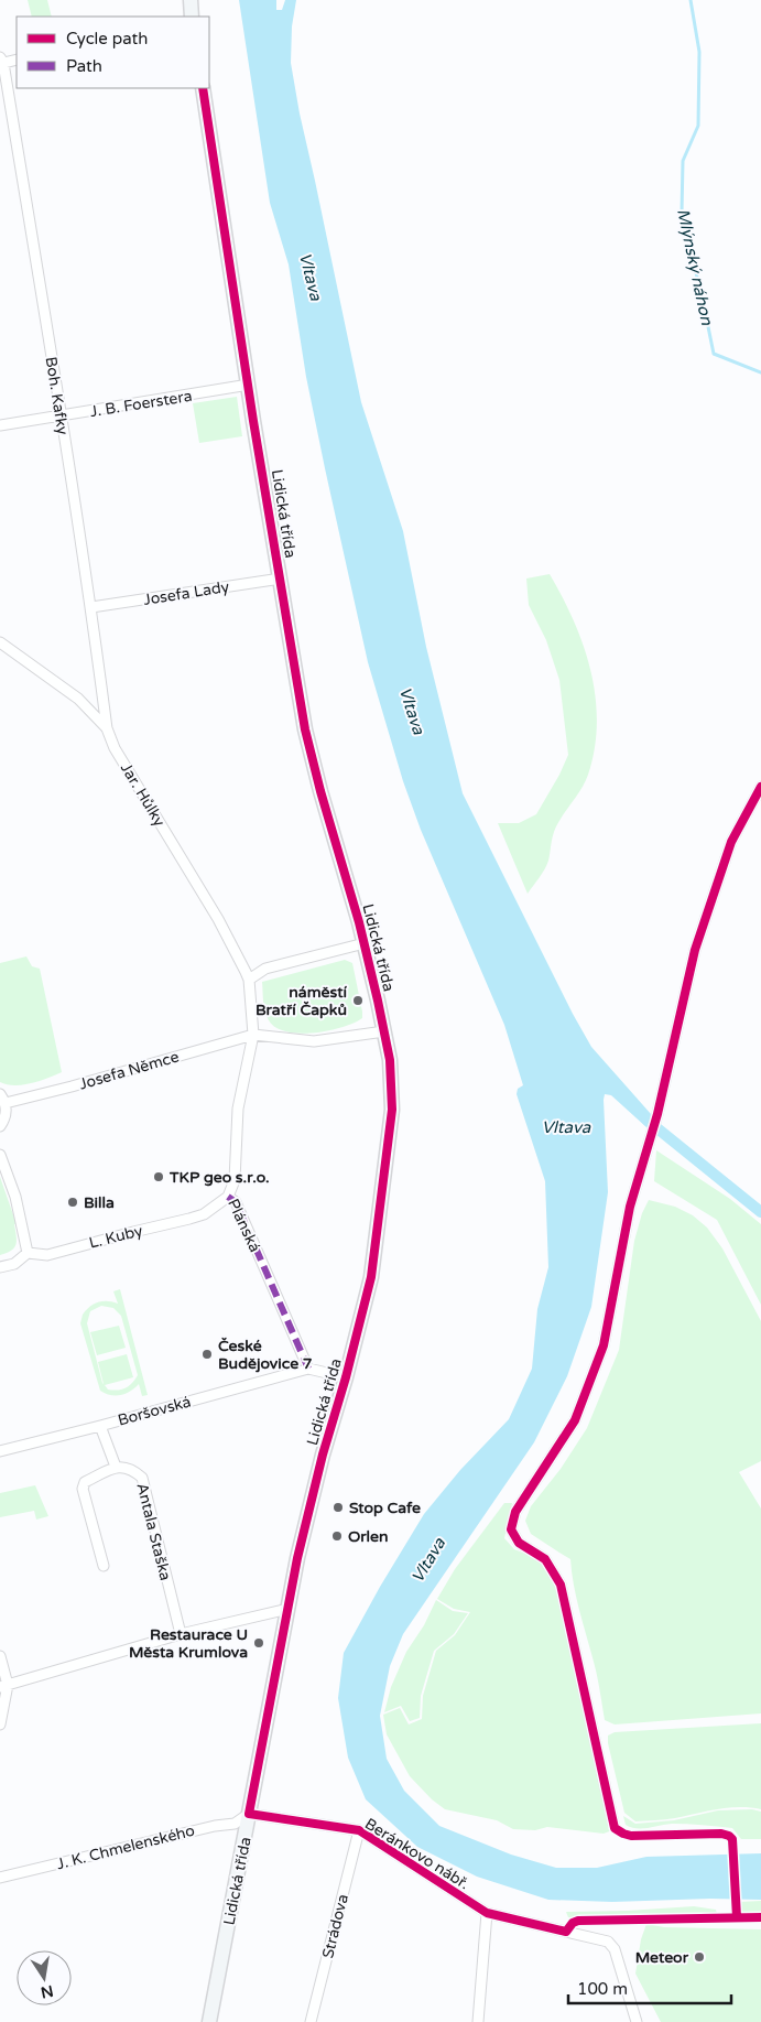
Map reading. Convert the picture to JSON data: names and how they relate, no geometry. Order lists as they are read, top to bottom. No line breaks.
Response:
{"streets":{"street":["Boh. Kafky","J. B. Foerstera","Lidická třída","Josefa Lady","Jar. Hůlky","Josefa Němce","Plánská","L. Kuby","Boršovská","Antala Staška","J. K. Chmelenského","Beránkovo nábř.","Strádova"]},"crossings":[["Boh. Kafky","J. B. Foerstera"],["Boh. Kafky","Josefa Lady"],["Boh. Kafky","Jar. Hůlky"],["J. B. Foerstera","Lidická třída"],["Lidická třída","Josefa Lady"],["Lidická třída","J. K. Chmelenského"],["Lidická třída","Beránkovo nábř."],["Jar. Hůlky","Plánská"],["Josefa Němce","Plánská"],["Plánská","L. Kuby"],["Plánská","Boršovská"],["J. K. Chmelenského","Beránkovo nábř."],["Beránkovo nábř.","Strádova"]],"water":["Mlýnský náhon","Vltava"],"places":["náměstí Bratří Čapků","TKP geo s.r.o.","Billa","České Budějovice 7","Stop Cafe","Orlen","Restaurace U Města Krumlova","Meteor"],"legend":["Cycle path","Path"],"scale_bar":"100 m","north":"bottom"}
